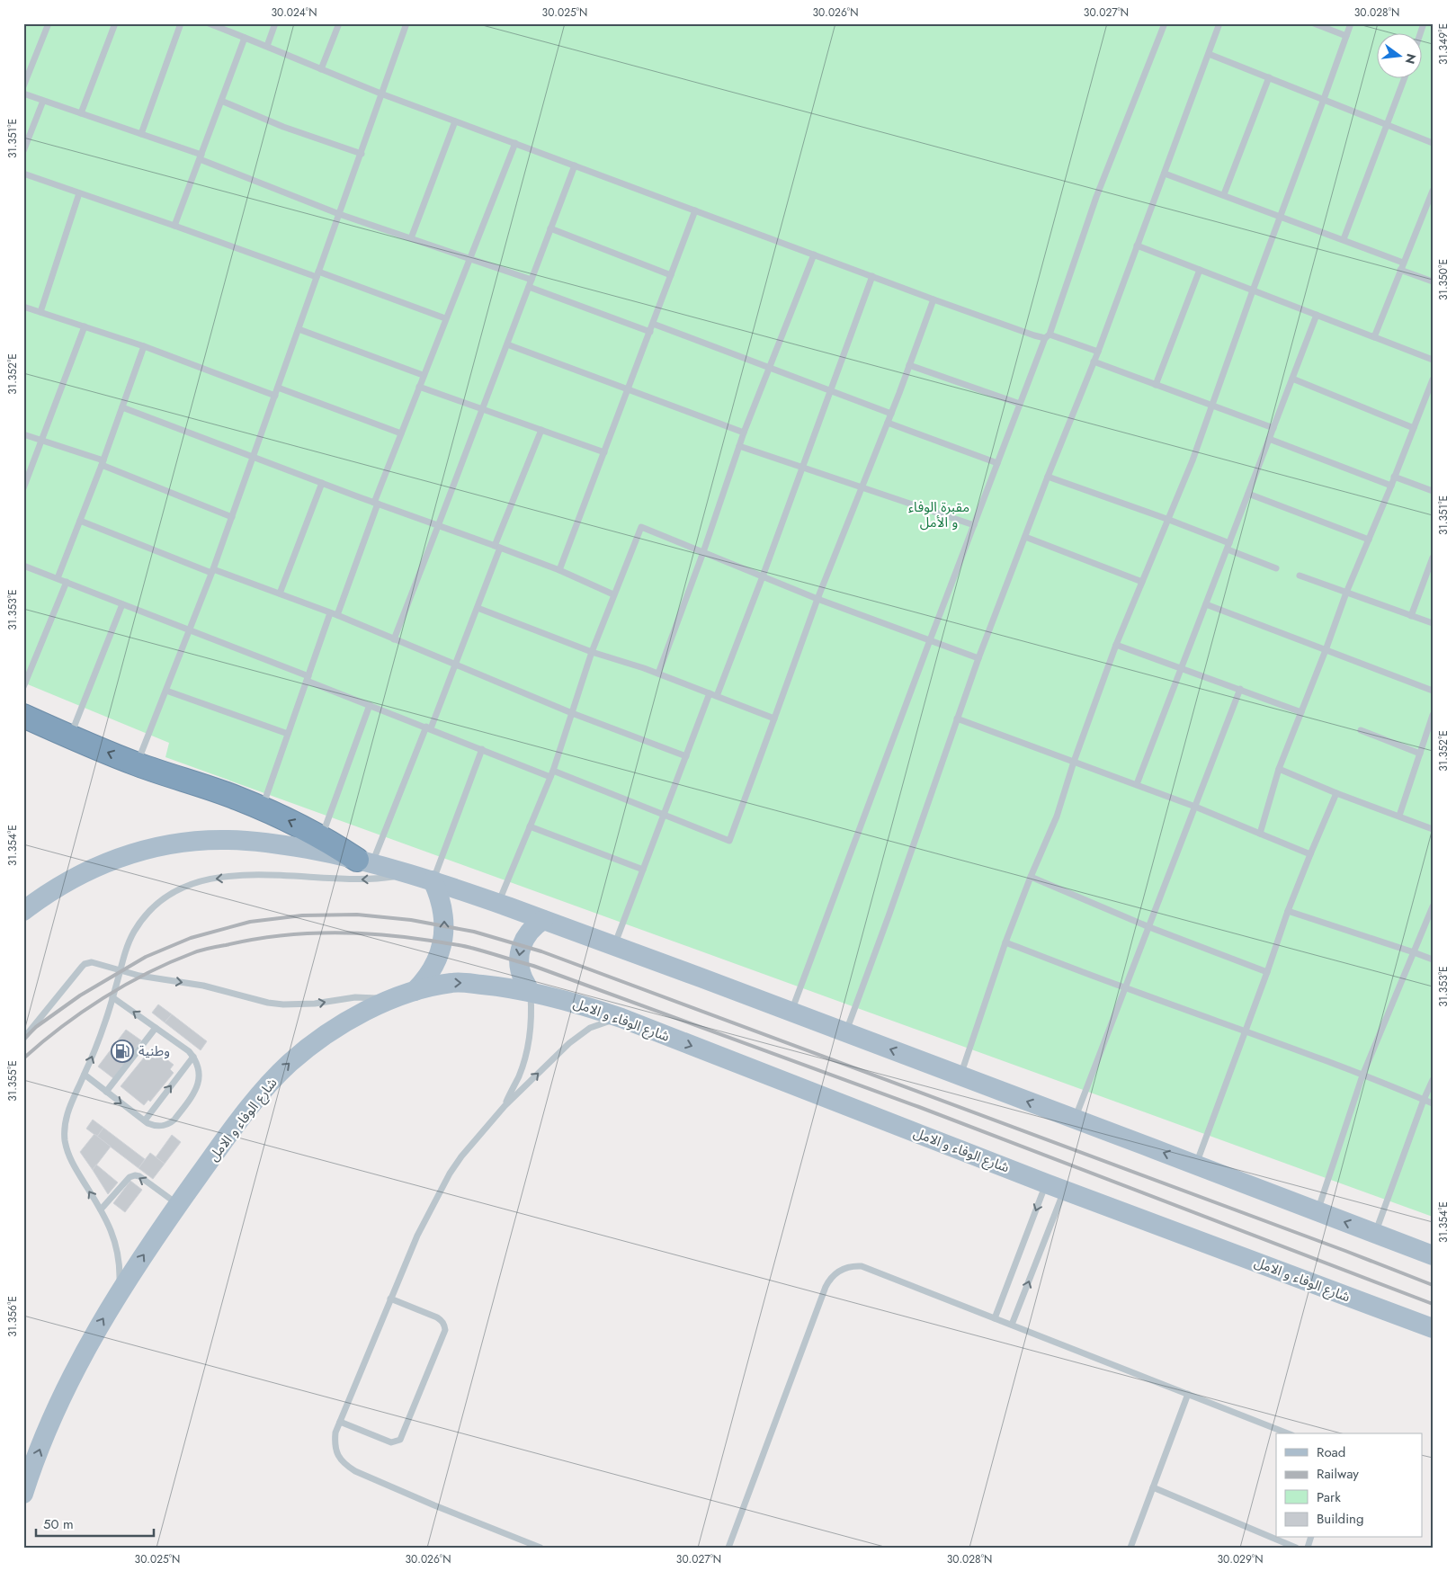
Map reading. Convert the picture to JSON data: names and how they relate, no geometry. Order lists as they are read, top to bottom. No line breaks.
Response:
{"streets":{"main road":["شارع الوفاء و الامل"]},"one_way":["شارع الوفاء و الامل"],"parks":["مقبرة الوفاء و الأمل"],"places":{"fuel station":["وطنية"]},"legend":["Road","Railway","Park","Building"],"scale_bar":"50 m","north":"right","coordinates":["30.024°N","30.025°N","30.026°N","30.027°N","30.028°N","31.349°E","31.351°E","31.350°E","31.352°E","31.353°E","31.354°E","31.355°E","31.356°E","30.029°N"]}
